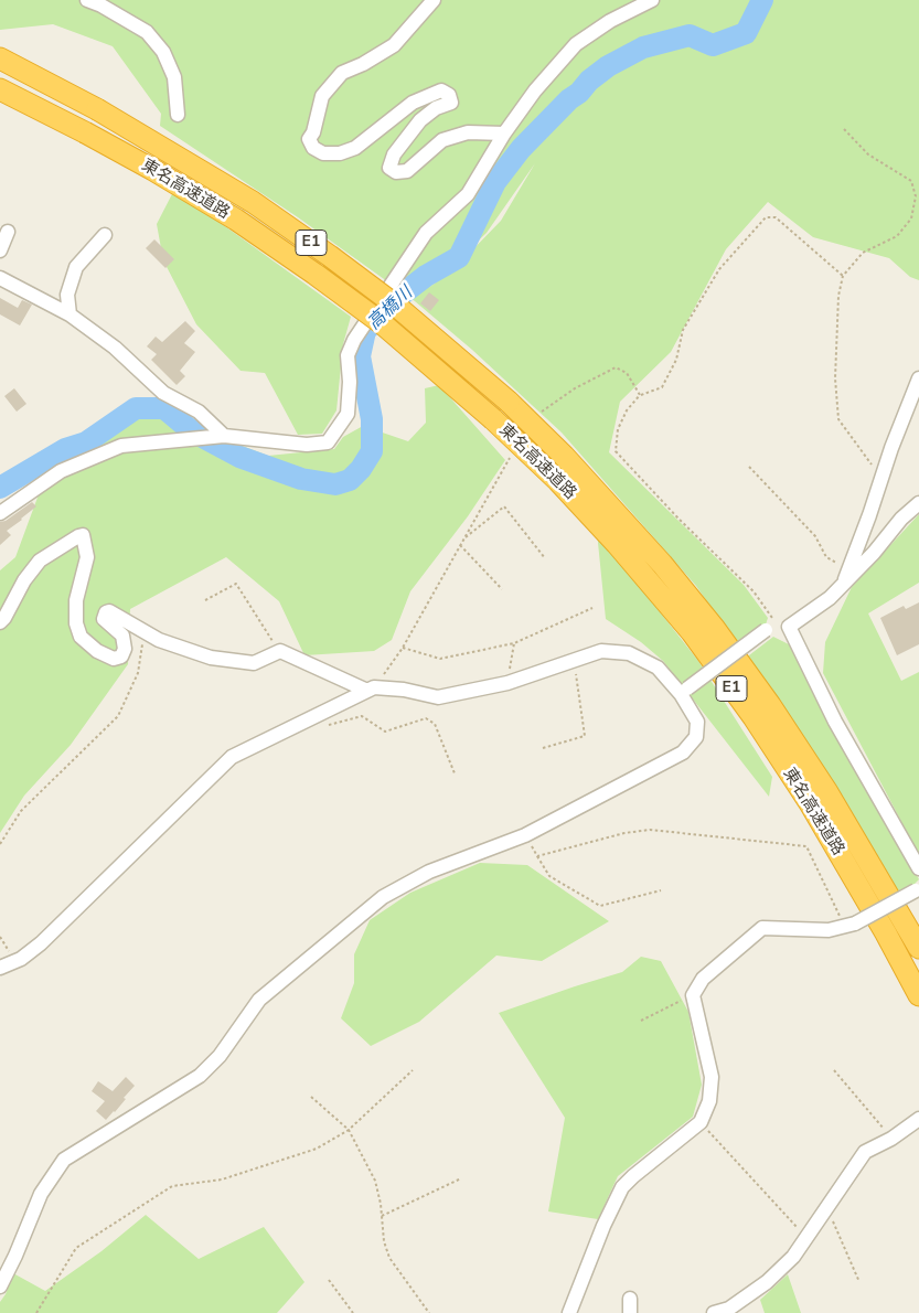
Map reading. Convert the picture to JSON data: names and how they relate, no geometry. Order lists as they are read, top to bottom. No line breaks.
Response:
{"streets":{"highway":["東名高速道路","E1"]},"water":["高橋川"]}
